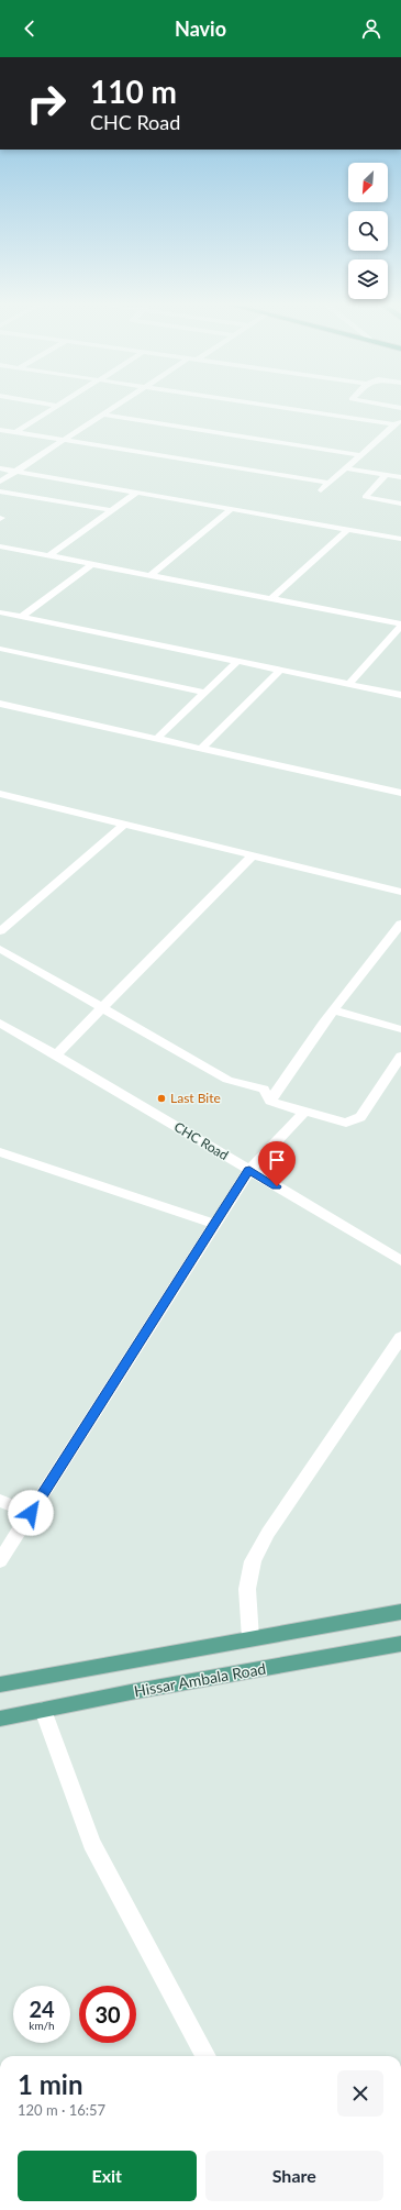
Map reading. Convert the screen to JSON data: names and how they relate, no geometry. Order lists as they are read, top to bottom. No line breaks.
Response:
{"streets":{"main road":["Hissar Ambala Road"],"street":["CHC Road"]},"places":["Last Bite"],"north":"bottom left","page":{"header":"Navio","turn":["110 m","CHC Road"],"speed":"24 km/h","limit":"30","heading":["1 min","120 m · 16:57"],"buttons":["Exit","Share"]}}
